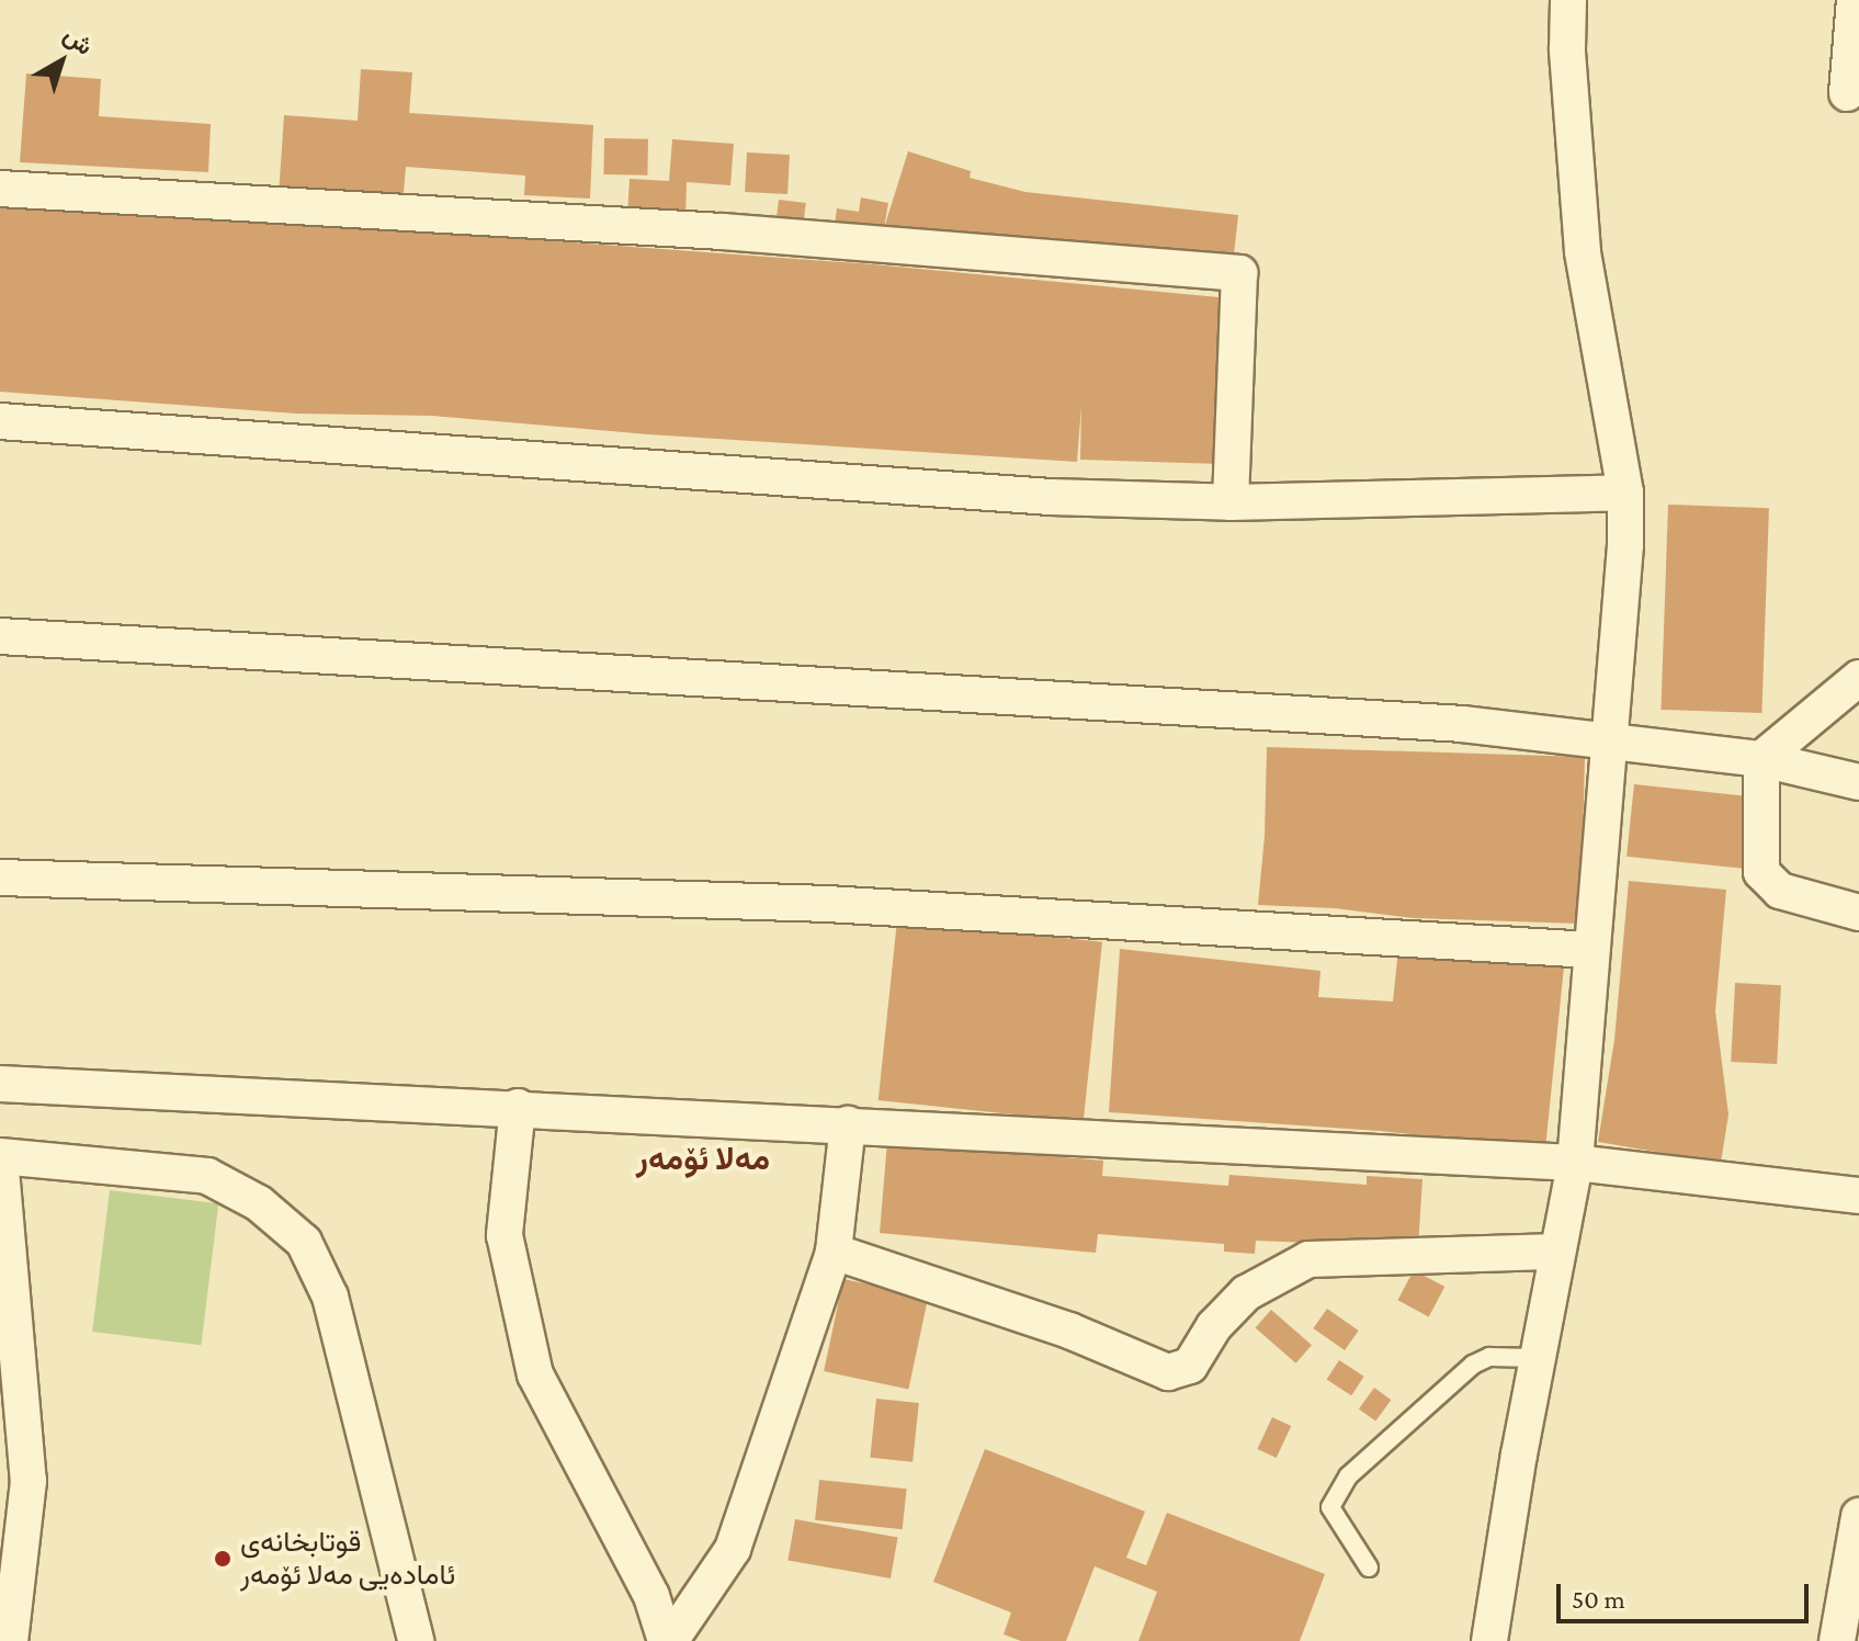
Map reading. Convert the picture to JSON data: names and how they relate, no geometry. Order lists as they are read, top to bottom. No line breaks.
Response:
{"districts":["مەلا ئۆمەر"],"places":["قوتابخانەی ئامادەیی مەلا ئۆمەر"],"scale_bar":"50 m","north":"top right"}
